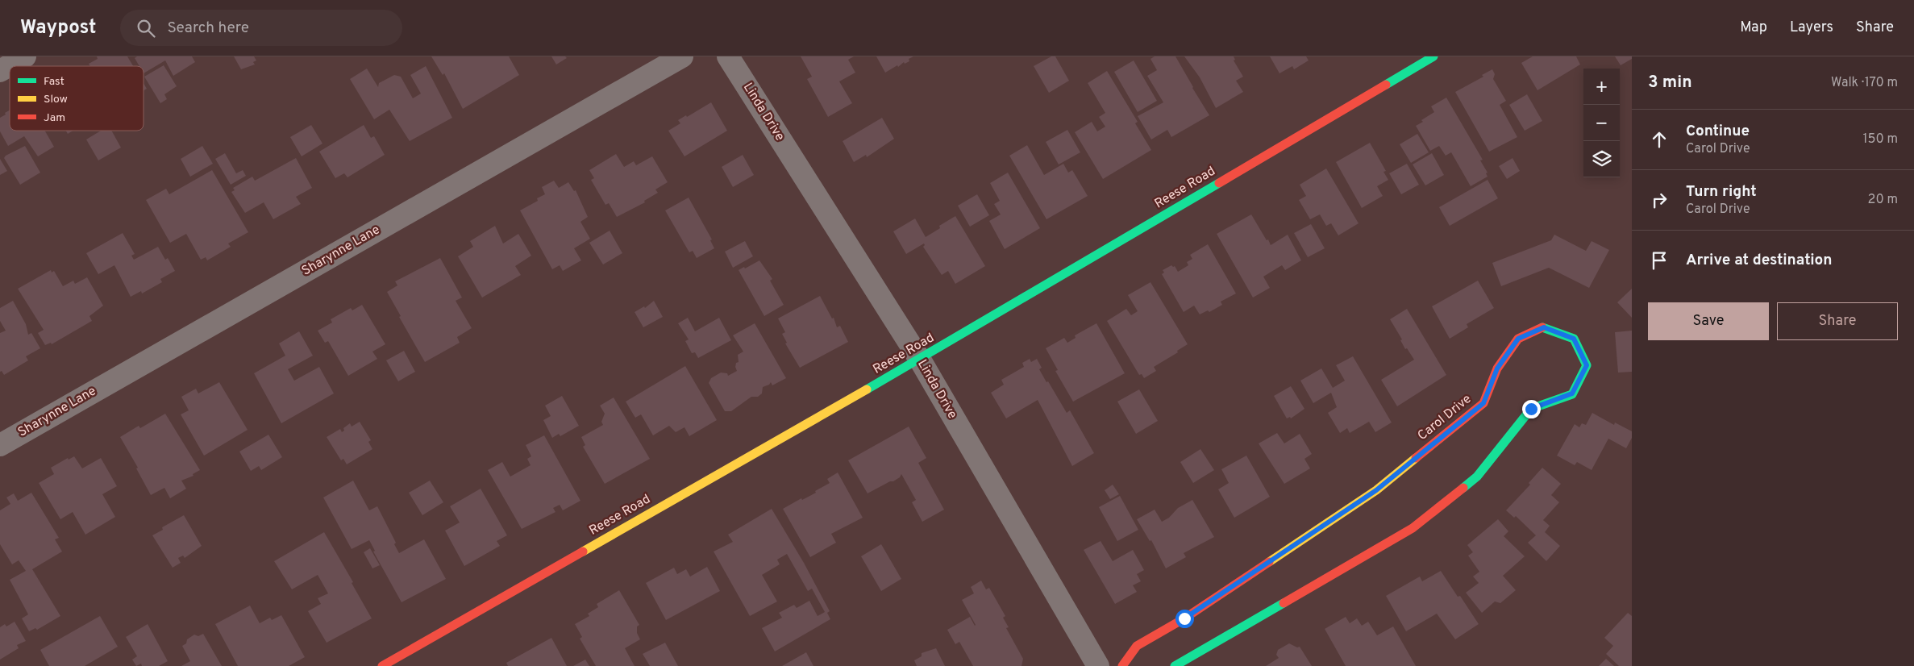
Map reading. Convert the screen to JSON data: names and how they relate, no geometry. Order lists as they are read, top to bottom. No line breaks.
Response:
{"streets":{"street":["Linda Drive","Reese Road","Sharynne Lane","Carol Drive"]},"crossings":[["Linda Drive","Reese Road"]],"legend":["Fast","Slow","Jam"],"page":{"header":"Waypost","search":"Search here","nav":["Map","Layers","Share"],"heading":["3 min","Walk · 170 m"],"map_buttons":["+","−"],"list":[["Continue","Carol Drive","150 m"],["Turn right","Carol Drive","20 m"],"Arrive at destination"],"buttons":["Save","Share"]}}
